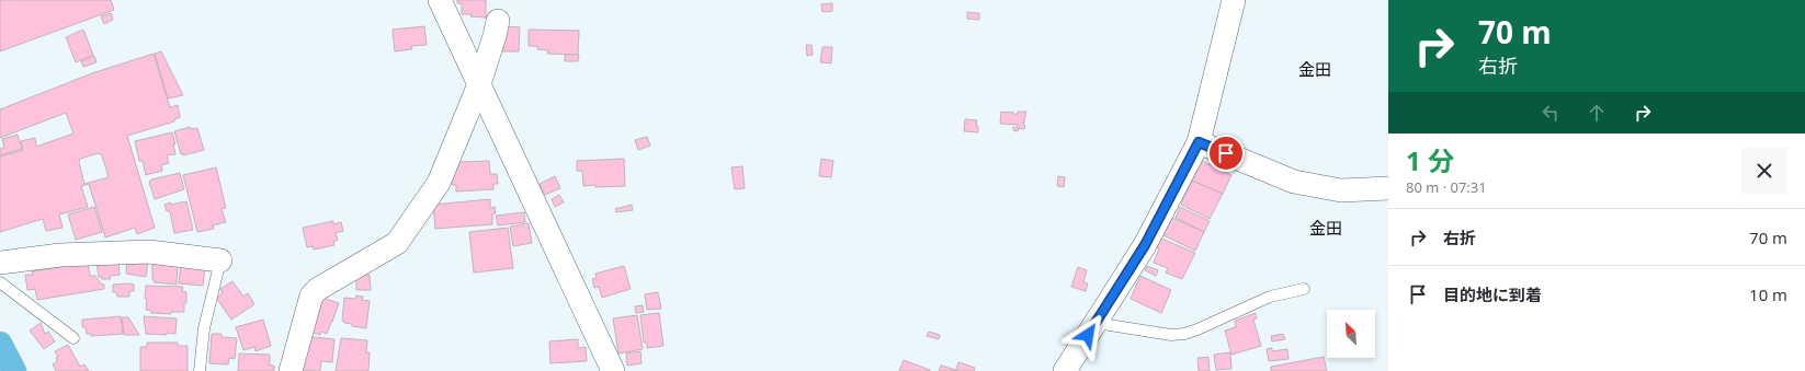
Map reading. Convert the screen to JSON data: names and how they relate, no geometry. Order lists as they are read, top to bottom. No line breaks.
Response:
{"districts":["金田","金田"],"north":"top left","page":{"turn":["70 m","右折"],"heading":["1 分","80 m · 07:31"],"list":[{"name":"右折","value":"70 m"},{"name":"目的地に到着","value":"10 m"}]}}
